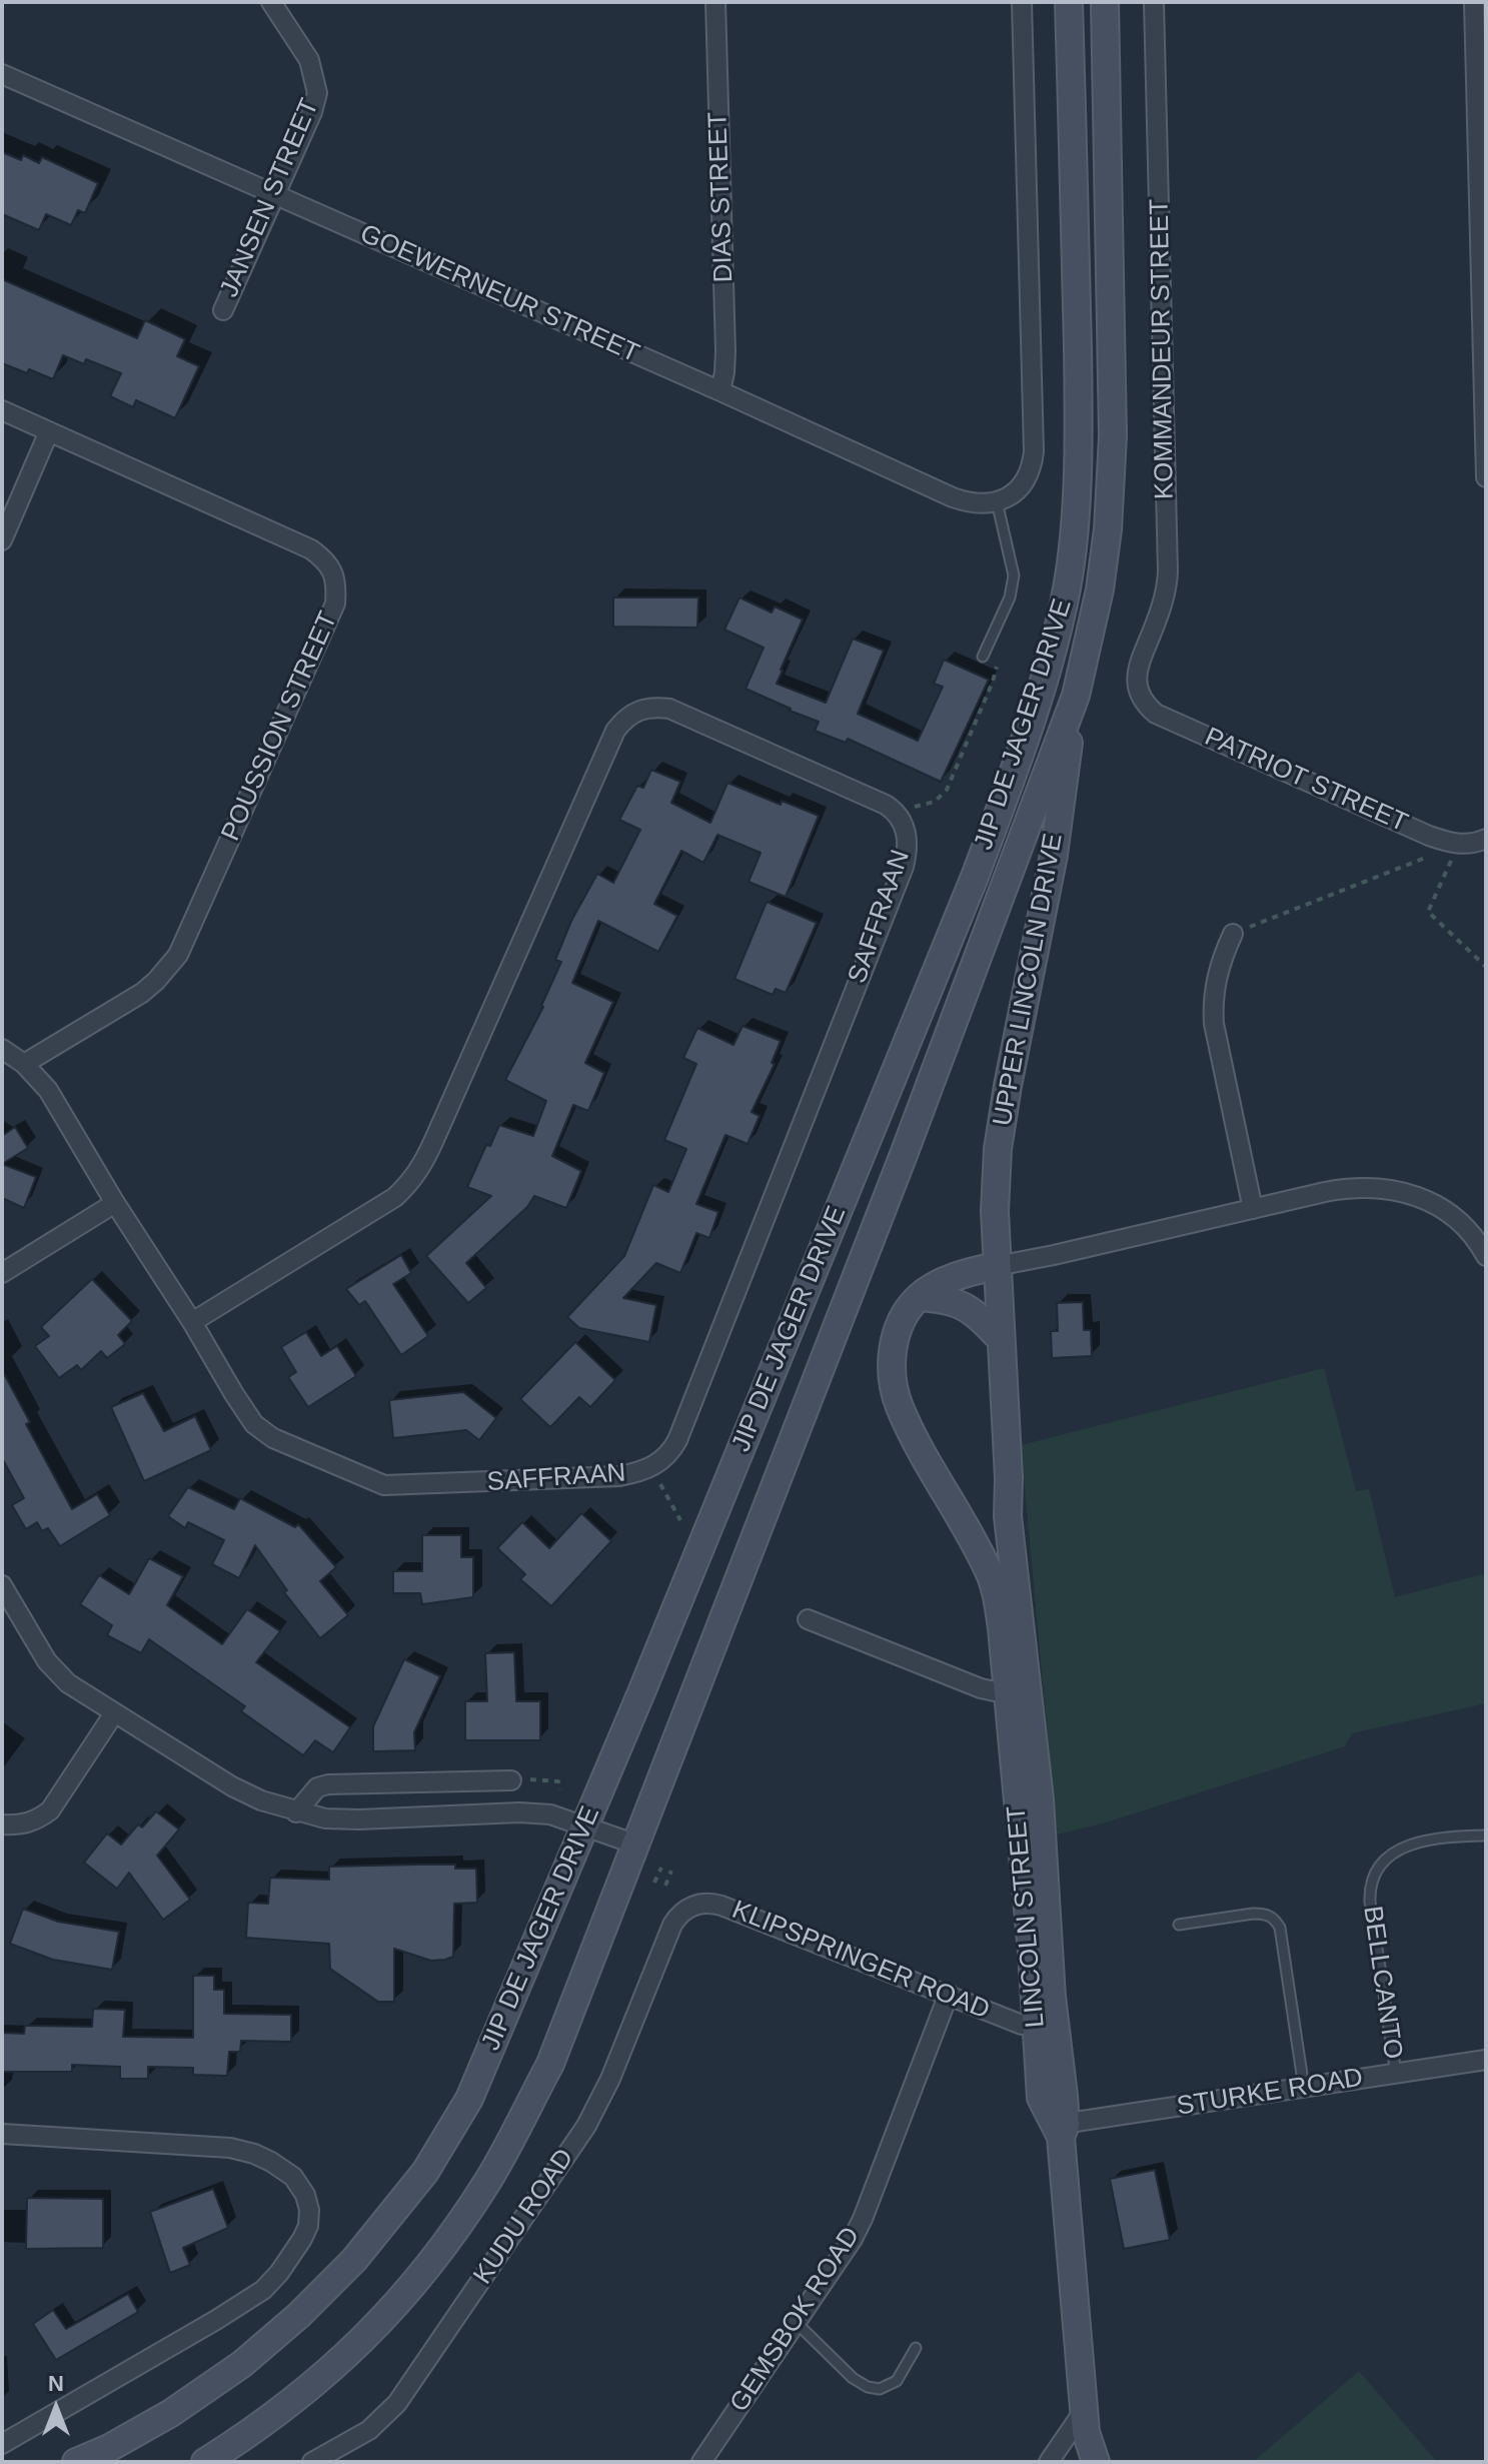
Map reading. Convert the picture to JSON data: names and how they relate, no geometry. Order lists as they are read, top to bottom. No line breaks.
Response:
{"streets":{"main road":["JIP DE JAGER DRIVE","UPPER LINCOLN DRIVE","LINCOLN STREET"],"street":["DIAS STREET","JANSEN STREET","GOEWERNEUR STREET","KOMMANDEUR STREET","POUSSION STREET","PATRIOT STREET","SAFFRAAN","KLIPSPRINGER ROAD","STURKE ROAD","KUDU ROAD","GEMSBOK ROAD"],"lane":["BELLCANTO"]},"crossings":[["DIAS STREET","GOEWERNEUR STREET"],["JANSEN STREET","GOEWERNEUR STREET"],["KOMMANDEUR STREET","PATRIOT STREET"],["JIP DE JAGER DRIVE","UPPER LINCOLN DRIVE"],["POUSSION STREET","SAFFRAAN"],["UPPER LINCOLN DRIVE","LINCOLN STREET"],["LINCOLN STREET","KLIPSPRINGER ROAD"],["LINCOLN STREET","STURKE ROAD"],["KLIPSPRINGER ROAD","KUDU ROAD"],["KLIPSPRINGER ROAD","GEMSBOK ROAD"],["BELLCANTO","STURKE ROAD"]],"north":"top"}
